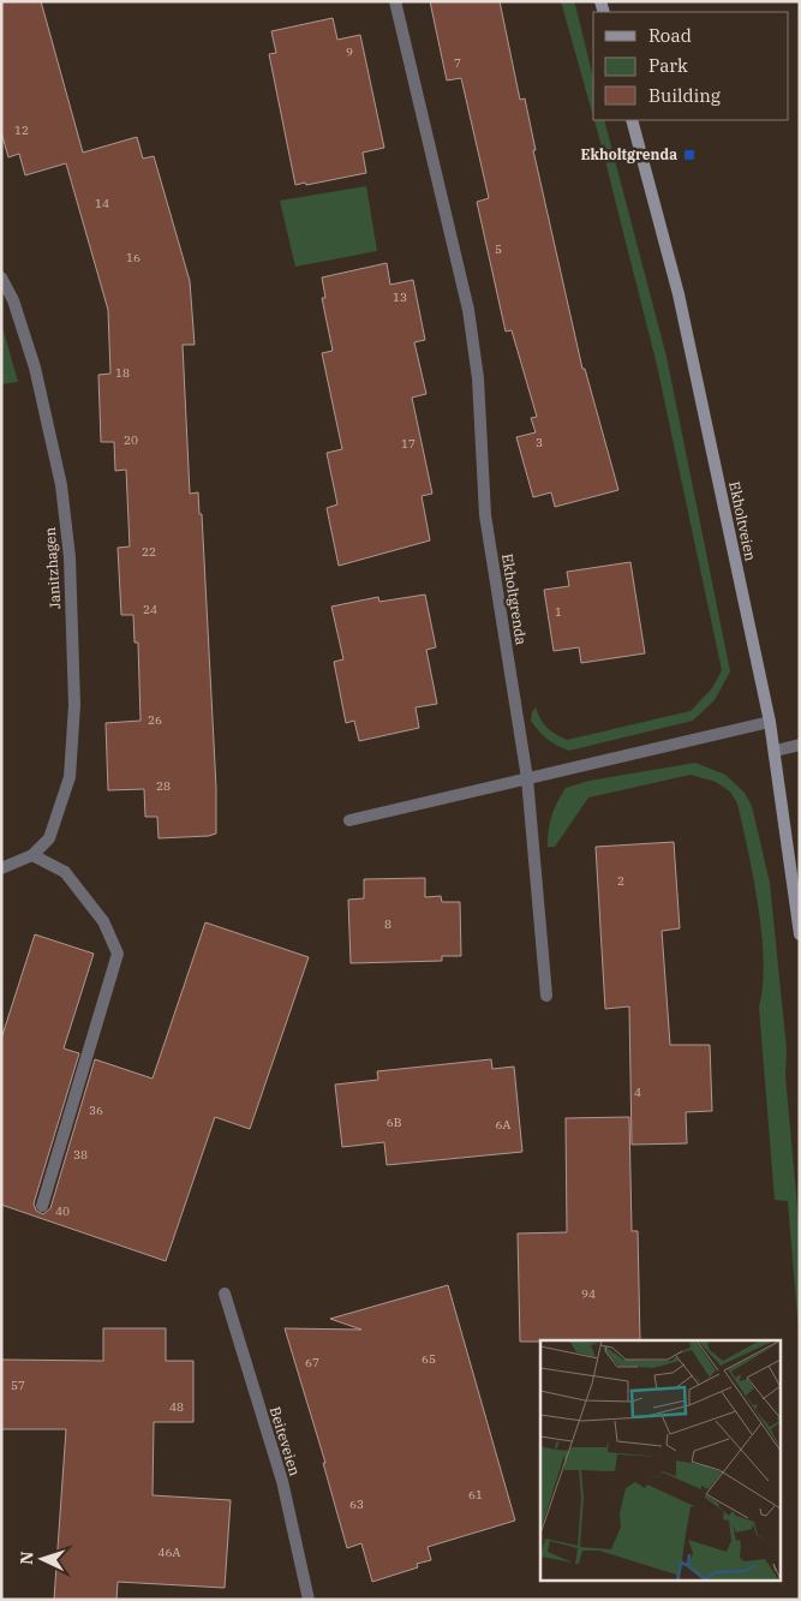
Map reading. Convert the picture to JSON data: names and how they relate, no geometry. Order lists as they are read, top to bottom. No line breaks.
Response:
{"streets":{"street":["Ekholtveien","Janitzhagen","Ekholtgrenda","Beiteveien"]},"places":{"transit":["Ekholtgrenda"]},"house_numbers":["9","7","12","14","5","16","13","18","20","3","17","22","24","1","26","28","2","8","4","36","6B","6A","38","40","94","65","67","57","48","61","63","46A"],"legend":["Road","Park","Building"],"north":"left"}
